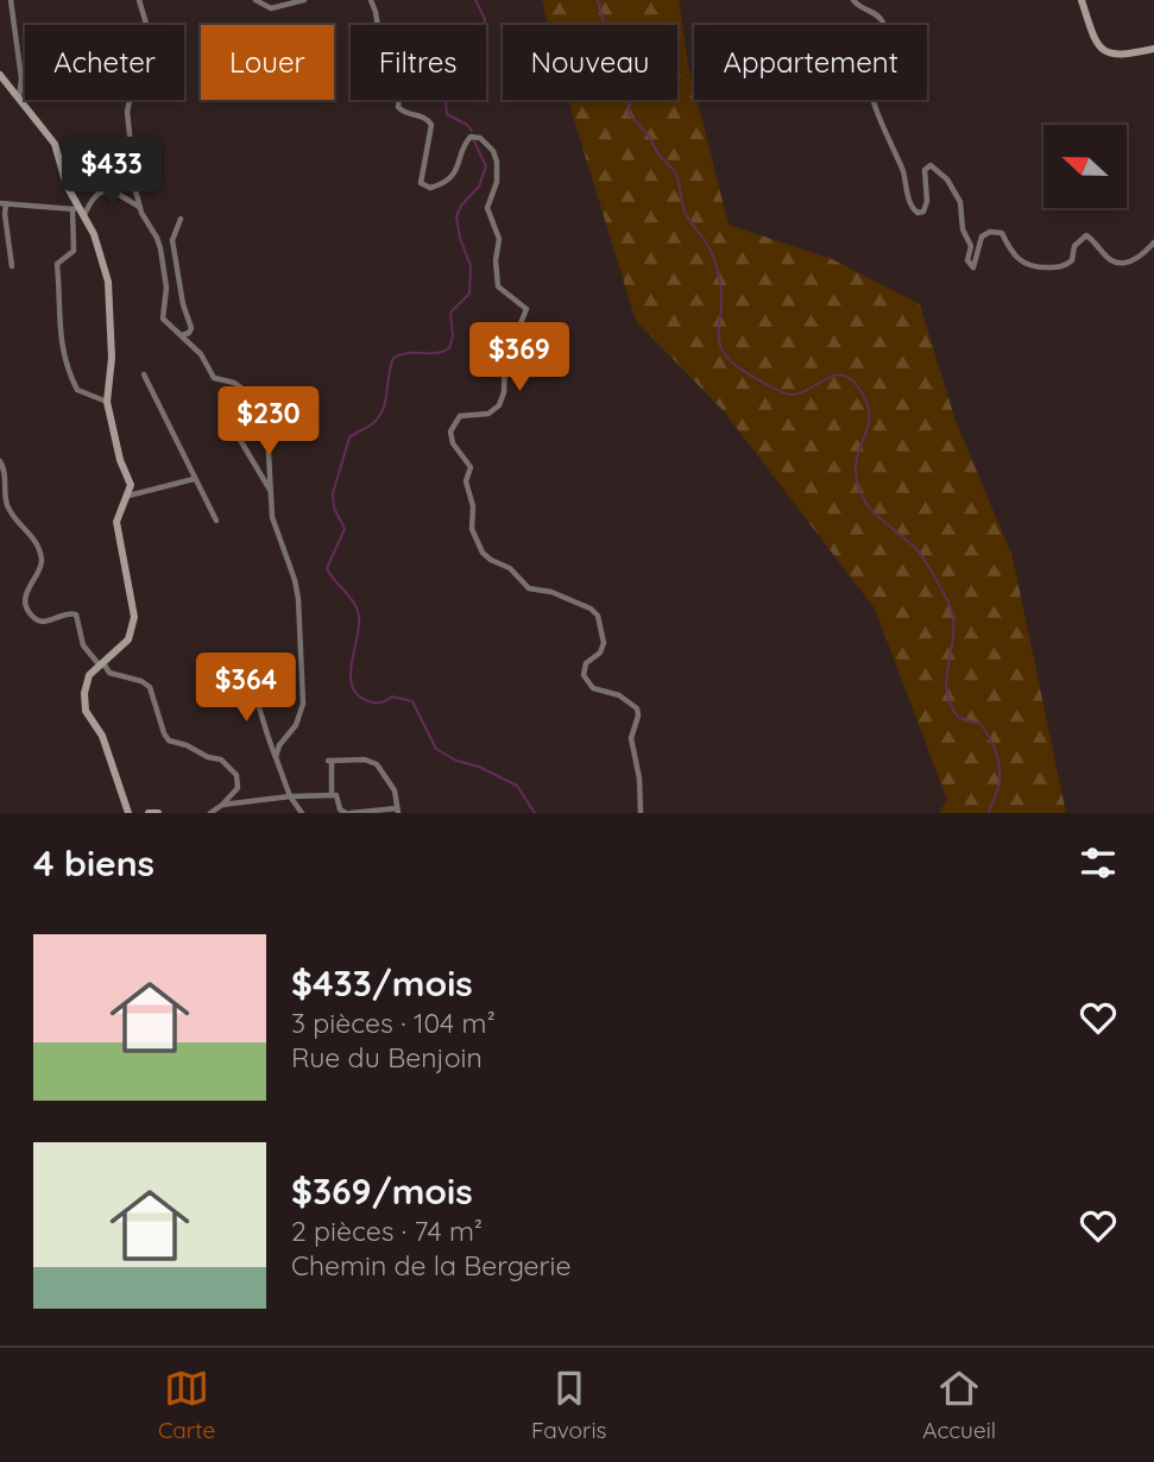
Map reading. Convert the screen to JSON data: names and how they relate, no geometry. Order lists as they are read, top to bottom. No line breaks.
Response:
{"north":"left","page":{"chip":["Acheter","Louer","Filtres","Nouveau","Appartement"],"price":["$433","$369","$230","$364"],"heading":"4 biens","list":[{"name":"$433/mois","note":"3 pièces · 104 m² · Rue du Benjoin"},{"name":"$369/mois","note":"2 pièces · 74 m² · Chemin de la Bergerie"}],"tabs":["Carte","Favoris","Accueil"]}}
